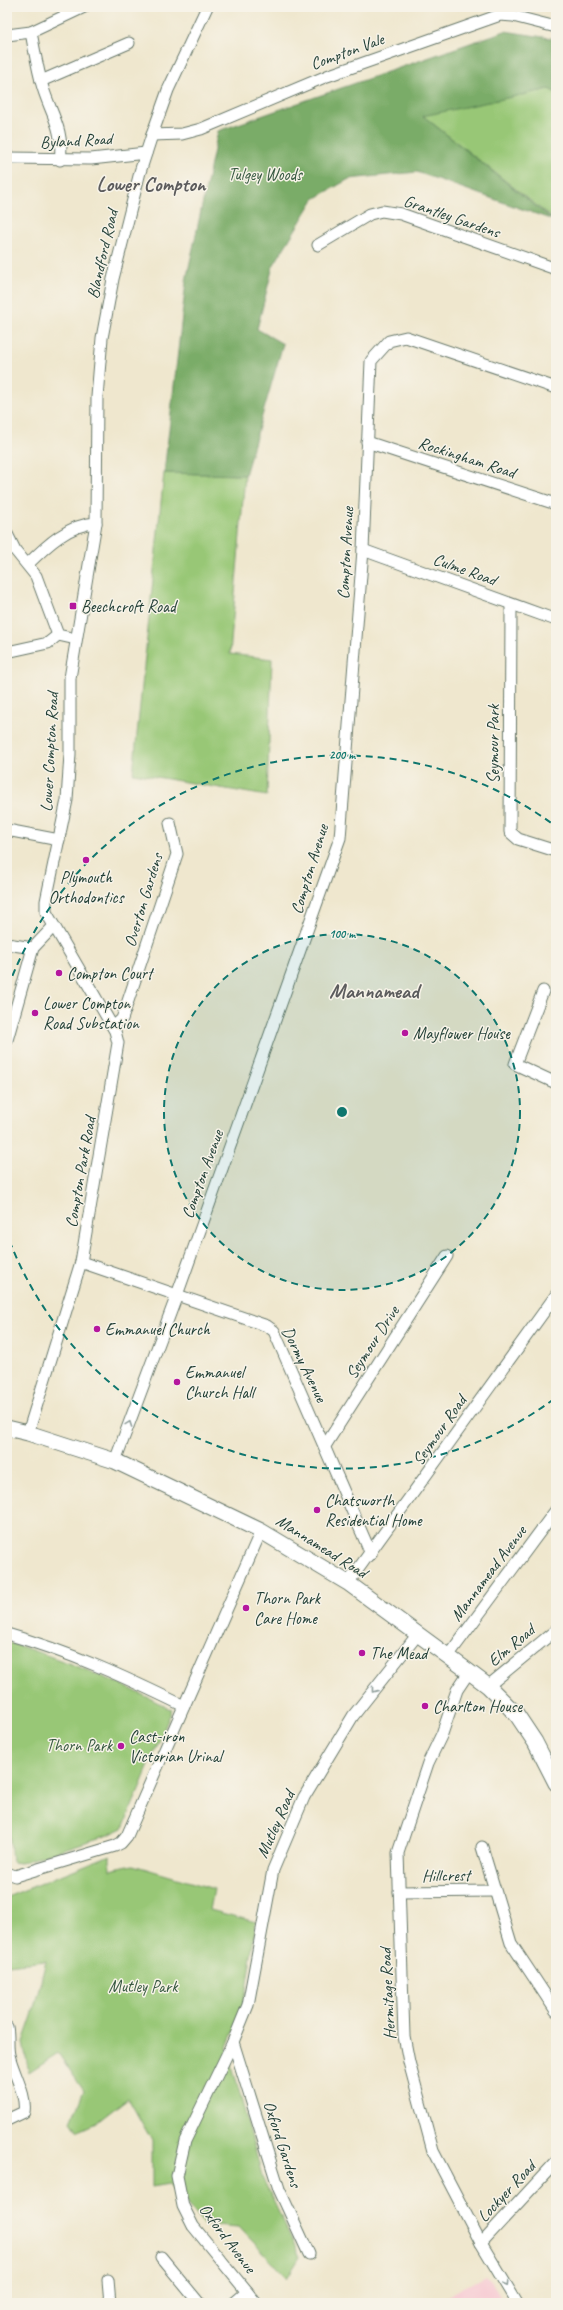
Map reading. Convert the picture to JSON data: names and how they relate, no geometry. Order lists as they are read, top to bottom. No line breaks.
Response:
{"streets":{"main road":["Mannamead Road"],"street":["Compton Vale","Byland Road","Grantley Gardens","Blandford Road","Rockingham Road","Compton Avenue","Culme Road","Seymour Park","Lower Compton Road","Overton Gardens","Compton Park Road","Seymour Drive","Dormy Avenue","Seymour Road","Mannamead Avenue","Elm Road","Mutley Road","Hillcrest","Hermitage Road","Oxford Gardens","Lockyer Road","Oxford Avenue"]},"crossings":[["Compton Vale","Blandford Road"],["Byland Road","Blandford Road"],["Blandford Road","Lower Compton Road"],["Rockingham Road","Compton Avenue"],["Compton Avenue","Culme Road"],["Compton Avenue","Dormy Avenue"],["Compton Avenue","Mannamead Road"],["Culme Road","Seymour Park"],["Lower Compton Road","Compton Park Road"],["Overton Gardens","Compton Park Road"],["Compton Park Road","Dormy Avenue"],["Compton Park Road","Mannamead Road"],["Seymour Drive","Dormy Avenue"],["Dormy Avenue","Seymour Road"],["Seymour Road","Mannamead Road"],["Mannamead Road","Mannamead Avenue"],["Mannamead Road","Elm Road"],["Mannamead Road","Mutley Road"],["Mannamead Road","Hermitage Road"],["Mutley Road","Oxford Gardens"],["Mutley Road","Oxford Avenue"],["Hillcrest","Hermitage Road"],["Hermitage Road","Lockyer Road"]],"one_way":["Mutley Road"],"districts":["Lower Compton","Mannamead"],"parks":["Tulgey Woods","Thorn Park","Mutley Park"],"places":{"transit":["Beechcroft Road"],"other":["Plymouth Orthodontics","Compton Court","Lower Compton Road Substation","Mayflower House","Emmanuel Church","Emmanuel Church Hall","Chatsworth Residential Home","Thorn Park Care Home","The Mead","Charlton House","Cast-iron Victorian Urinal"]},"rings":["200 m","100 m"]}
